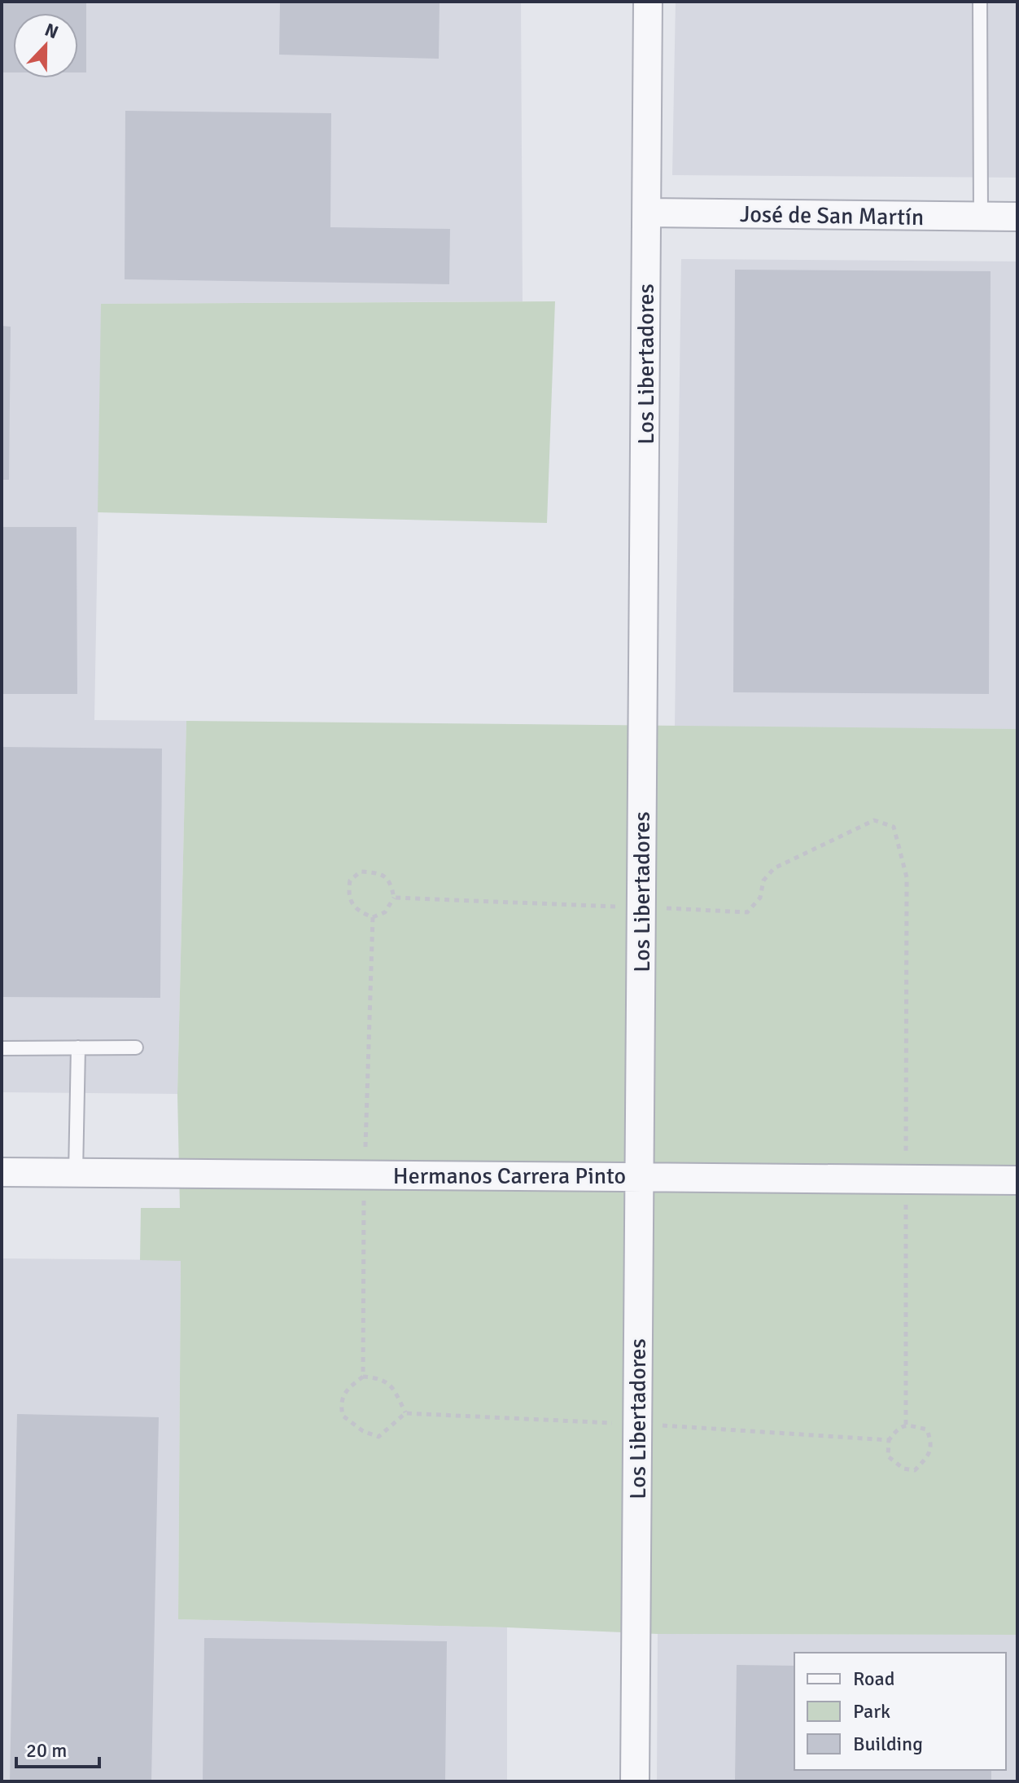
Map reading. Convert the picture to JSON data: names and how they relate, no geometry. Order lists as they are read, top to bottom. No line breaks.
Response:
{"streets":{"street":["José de San Martín","Los Libertadores","Hermanos Carrera Pinto"]},"crossings":[["José de San Martín","Los Libertadores"],["Los Libertadores","Hermanos Carrera Pinto"]],"legend":["Road","Park","Building"],"scale_bar":"20 m","north":"top"}
